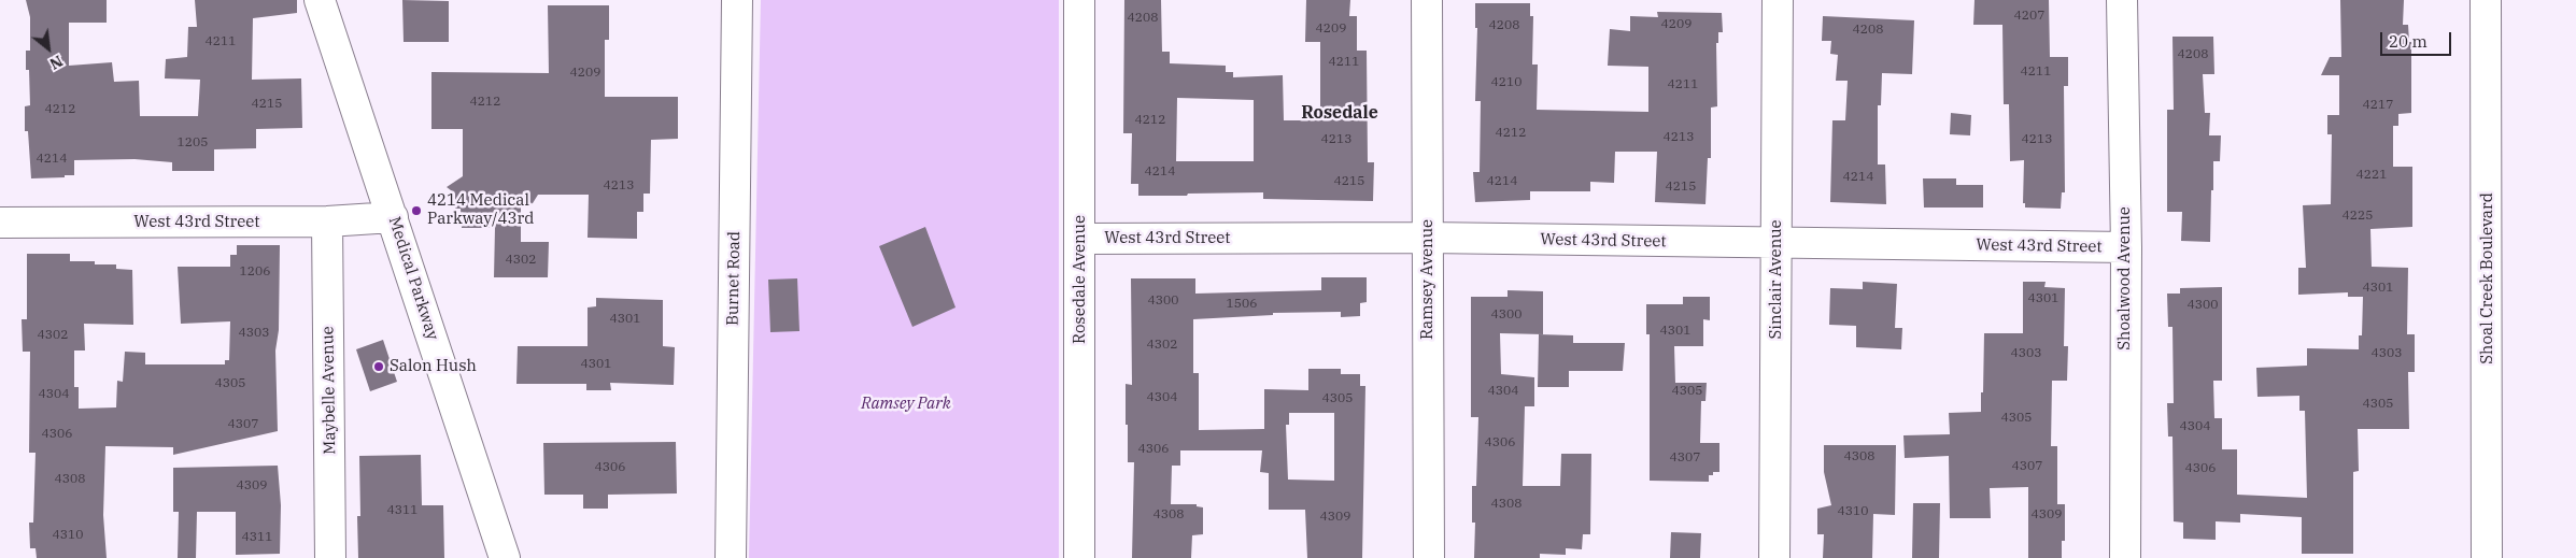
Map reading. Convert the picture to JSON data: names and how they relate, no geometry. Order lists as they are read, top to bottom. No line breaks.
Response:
{"streets":{"street":["West 43rd Street","Medical Parkway","Burnet Road","Shoalwood Avenue","Shoal Creek Boulevard","Rosedale Avenue","Ramsey Avenue","Sinclair Avenue","Maybelle Avenue"]},"crossings":[["West 43rd Street","Medical Parkway"],["West 43rd Street","Shoalwood Avenue"],["West 43rd Street","Rosedale Avenue"],["West 43rd Street","Ramsey Avenue"],["West 43rd Street","Sinclair Avenue"],["West 43rd Street","Maybelle Avenue"]],"districts":["Rosedale"],"parks":["Ramsey Park"],"places":["4214 Medical Parkway/43rd","Salon Hush"],"house_numbers":["4207","4208","4209","4208","4209","4208","4211","4208","4211","4211","4209","4210","4211","4212","4215","4217","4212","4212","4212","4213","4213","4213","1205","4214","4214","4221","4214","4215","4214","4213","4215","4225","4302","1206","4301","4301","4300","1506","4300","4300","4301","4301","4303","4302","4302","4303","4303","4301","4305","4304","4305","4304","4304","4305","4305","4305","4307","4304","4306","4306","4306","4308","4307","4307","4306","4306","4308","4309","4308","4311","4310","4308","4309","4309","4310","4311"],"scale_bar":"20 m","north":"bottom right"}
